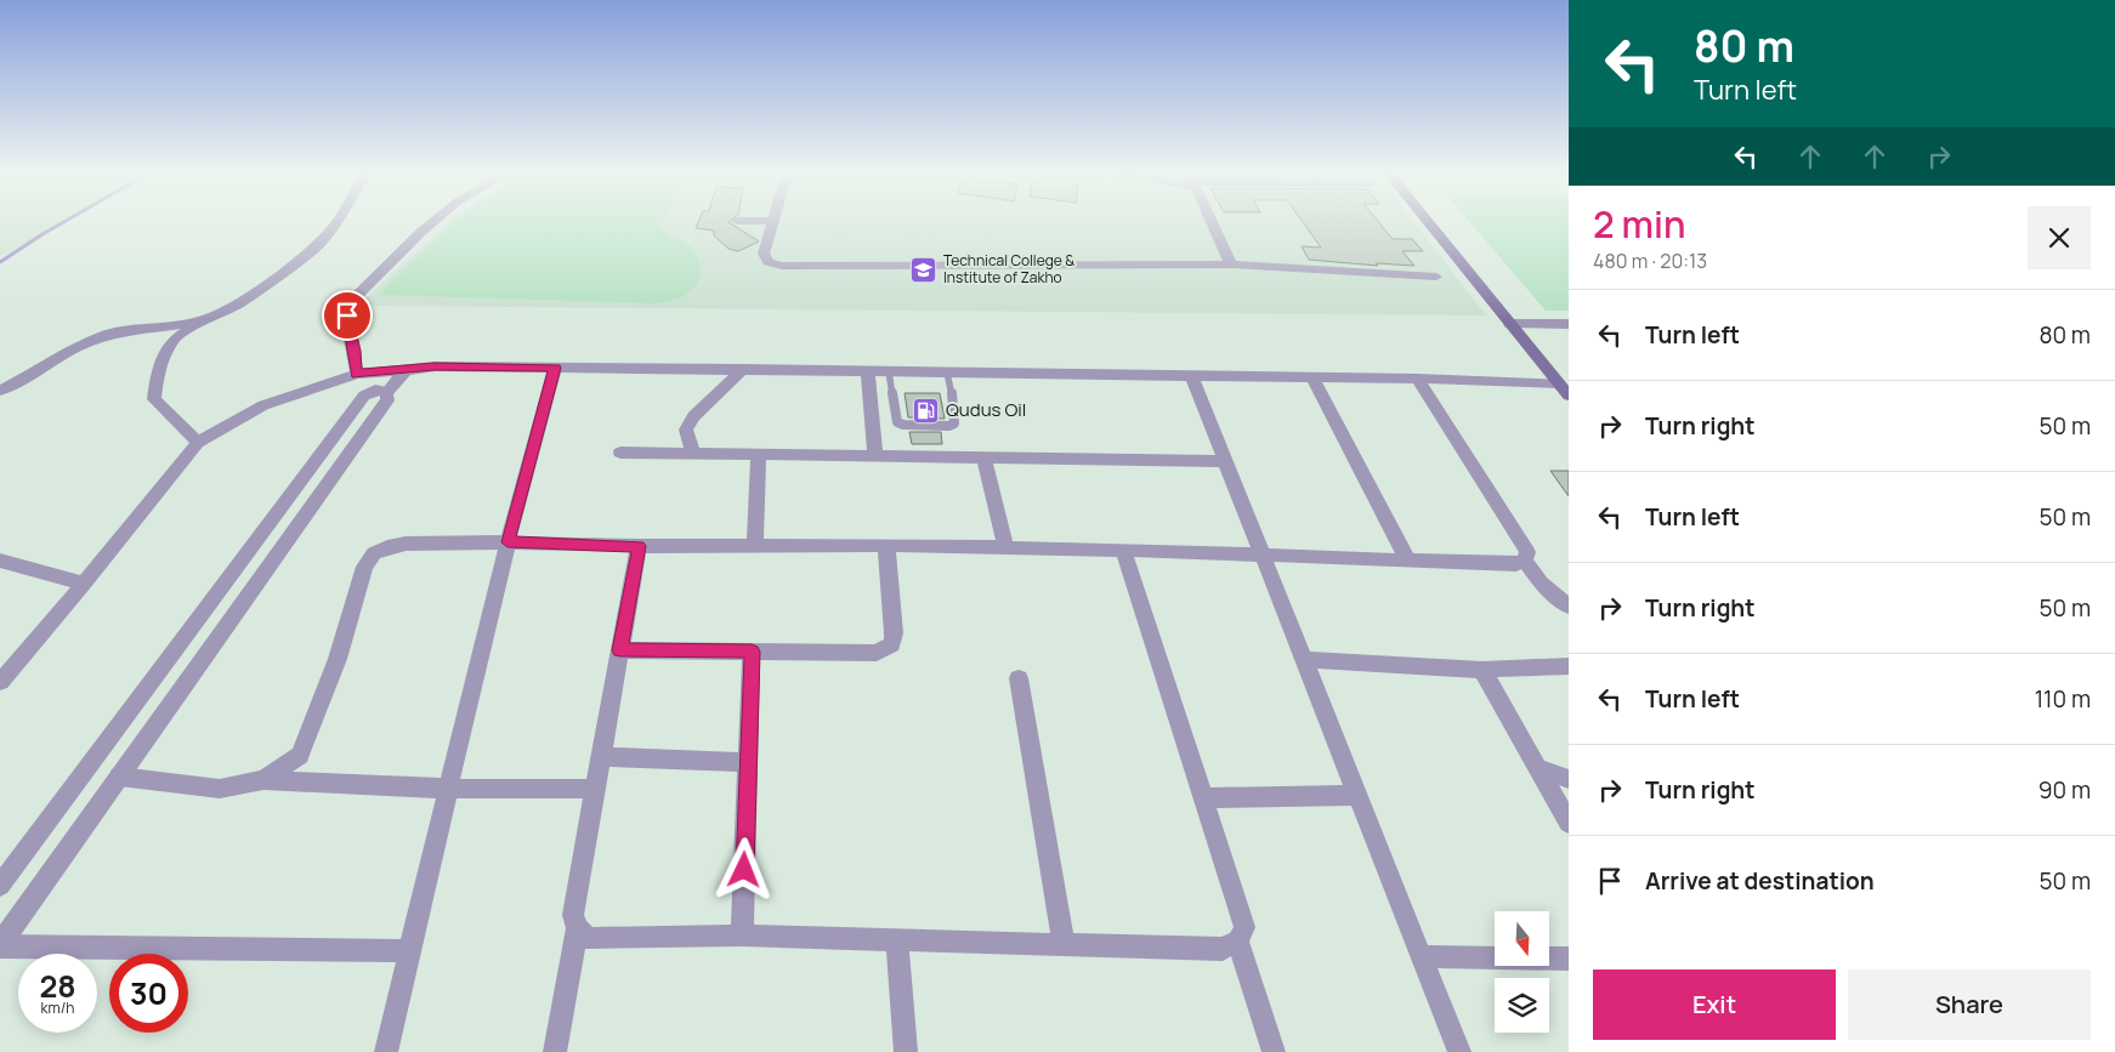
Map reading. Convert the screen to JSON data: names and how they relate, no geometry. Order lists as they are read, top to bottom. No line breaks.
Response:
{"places":{"school or university":["Technical College & Institute of Zakho"],"fuel station":["Qudus Oil"]},"north":"bottom","page":{"turn":["80 m","Turn left"],"heading":["2 min","480 m · 20:13"],"list":[{"name":"Turn left","value":"80 m"},{"name":"Turn right","value":"50 m"},{"name":"Turn left","value":"50 m"},{"name":"Turn right","value":"50 m"},{"name":"Turn left","value":"110 m"},{"name":"Turn right","value":"90 m"},{"name":"Arrive at destination","value":"50 m"}],"speed":"28 km/h","limit":"30","buttons":["Exit","Share"]}}
